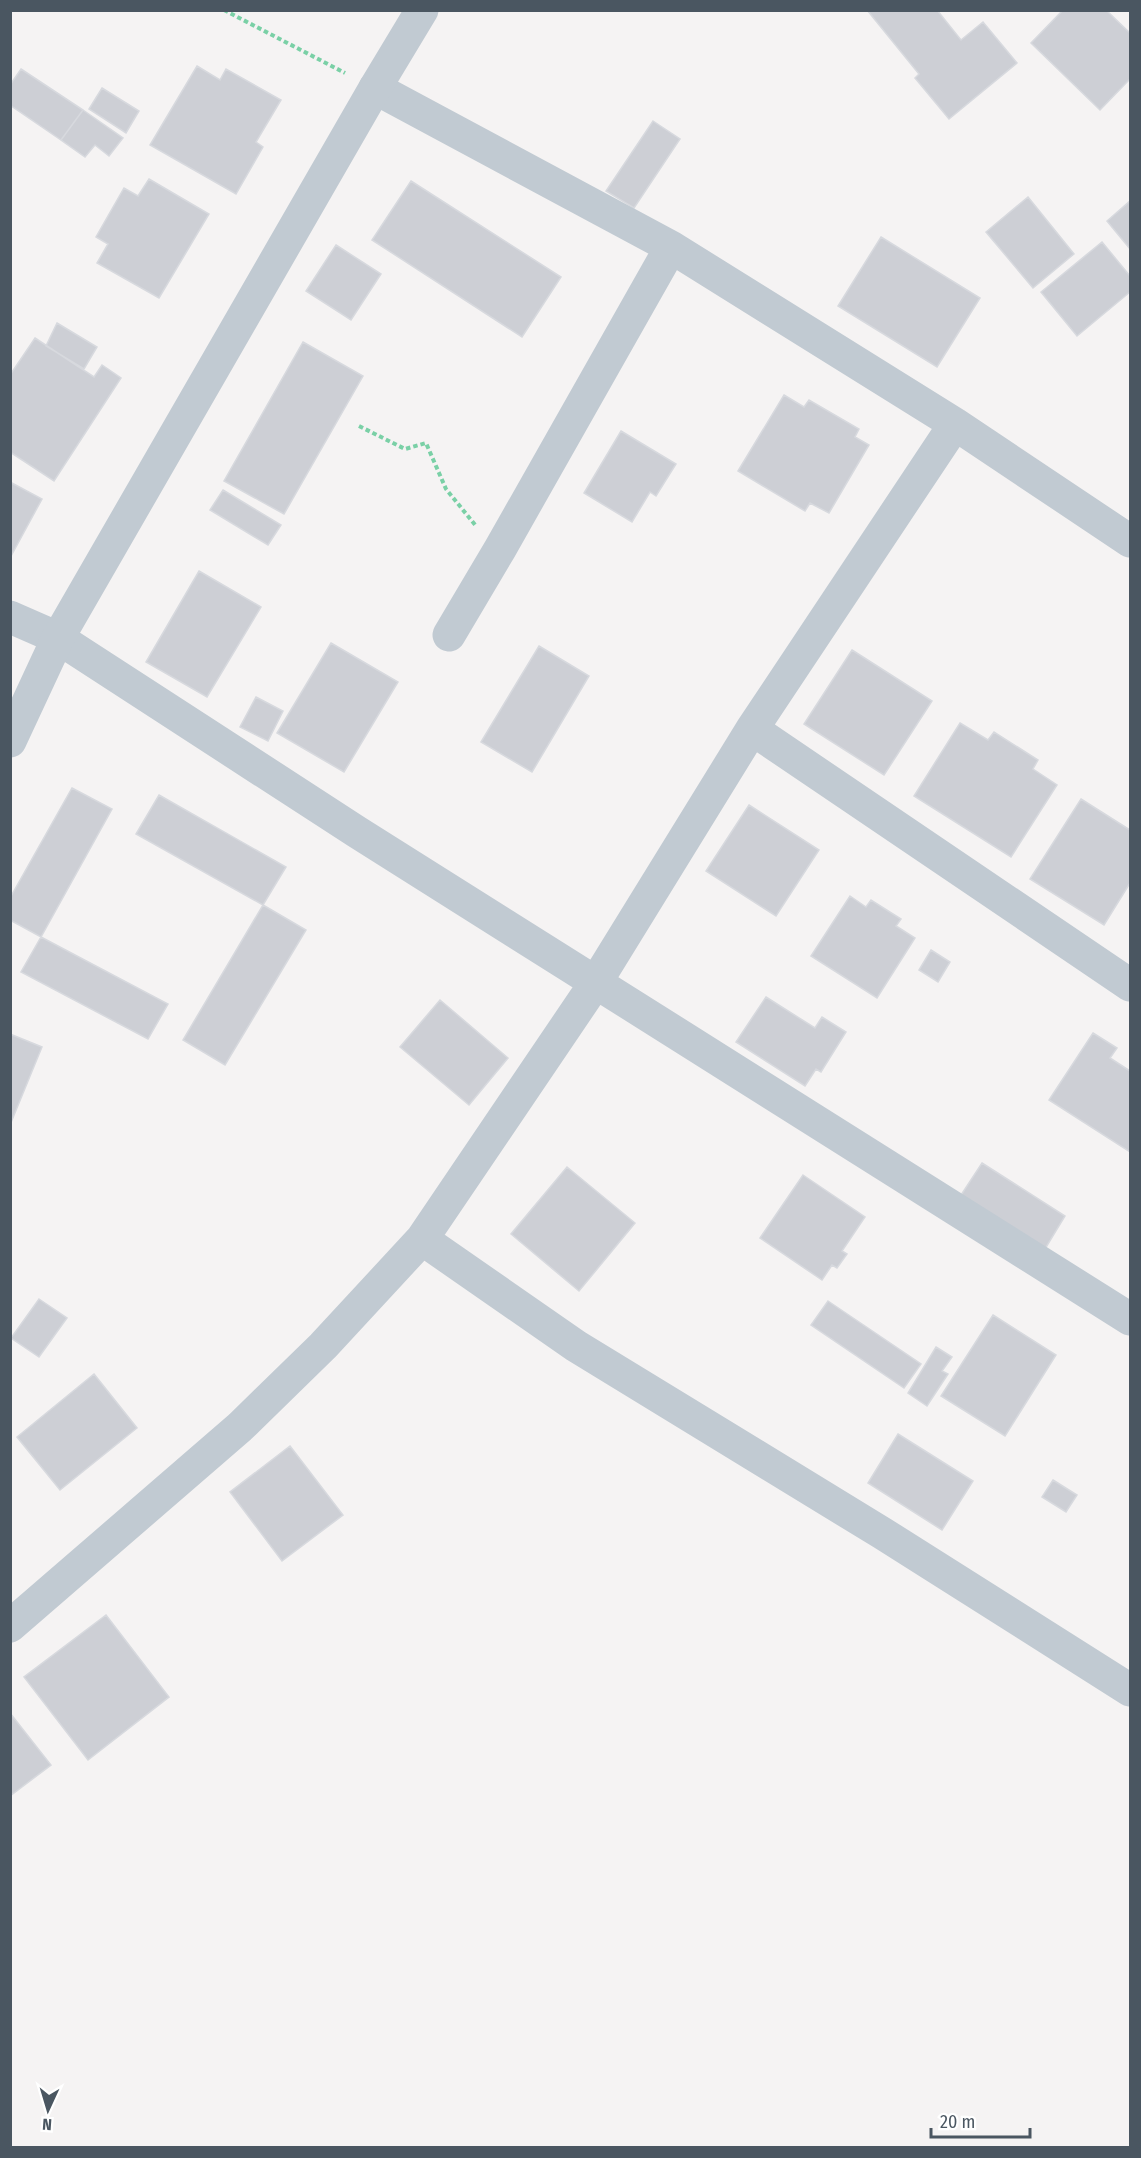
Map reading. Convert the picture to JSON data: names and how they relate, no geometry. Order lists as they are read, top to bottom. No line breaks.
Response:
{"scale_bar":"20 m","north":"bottom"}
